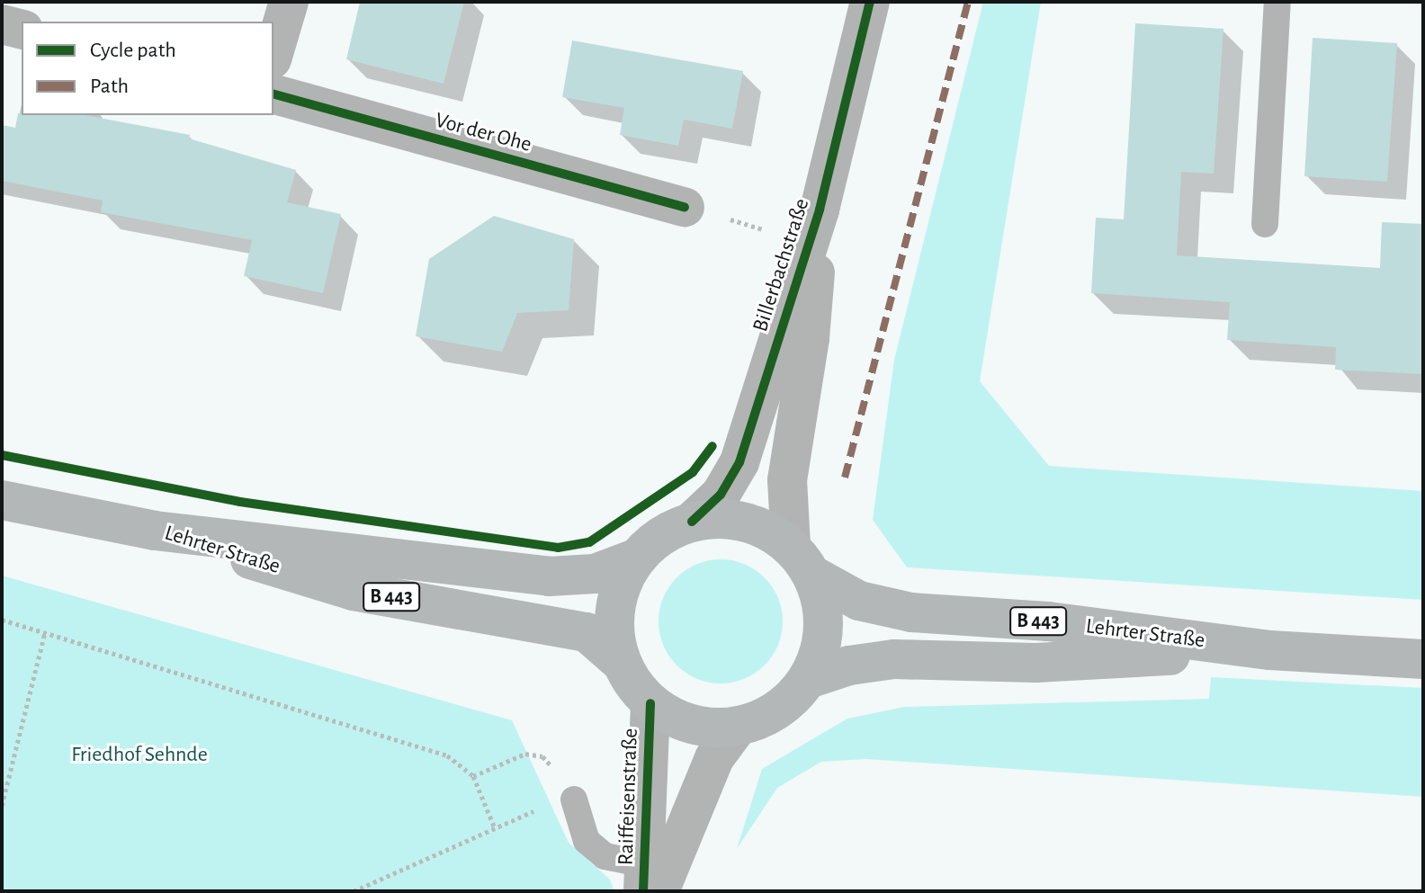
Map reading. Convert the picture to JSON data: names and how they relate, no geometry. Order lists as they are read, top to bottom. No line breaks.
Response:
{"streets":{"main road":["Lehrter Straße","B 443"],"street":["Vor der Ohe","Billerbachstraße","Raiffeisenstraße"]},"crossings":[["Billerbachstraße","Lehrter Straße"],["Billerbachstraße","Raiffeisenstraße"],["Lehrter Straße","B 443"],["Lehrter Straße","Raiffeisenstraße"]],"parks":["Friedhof Sehnde"],"legend":["Cycle path","Path"]}
